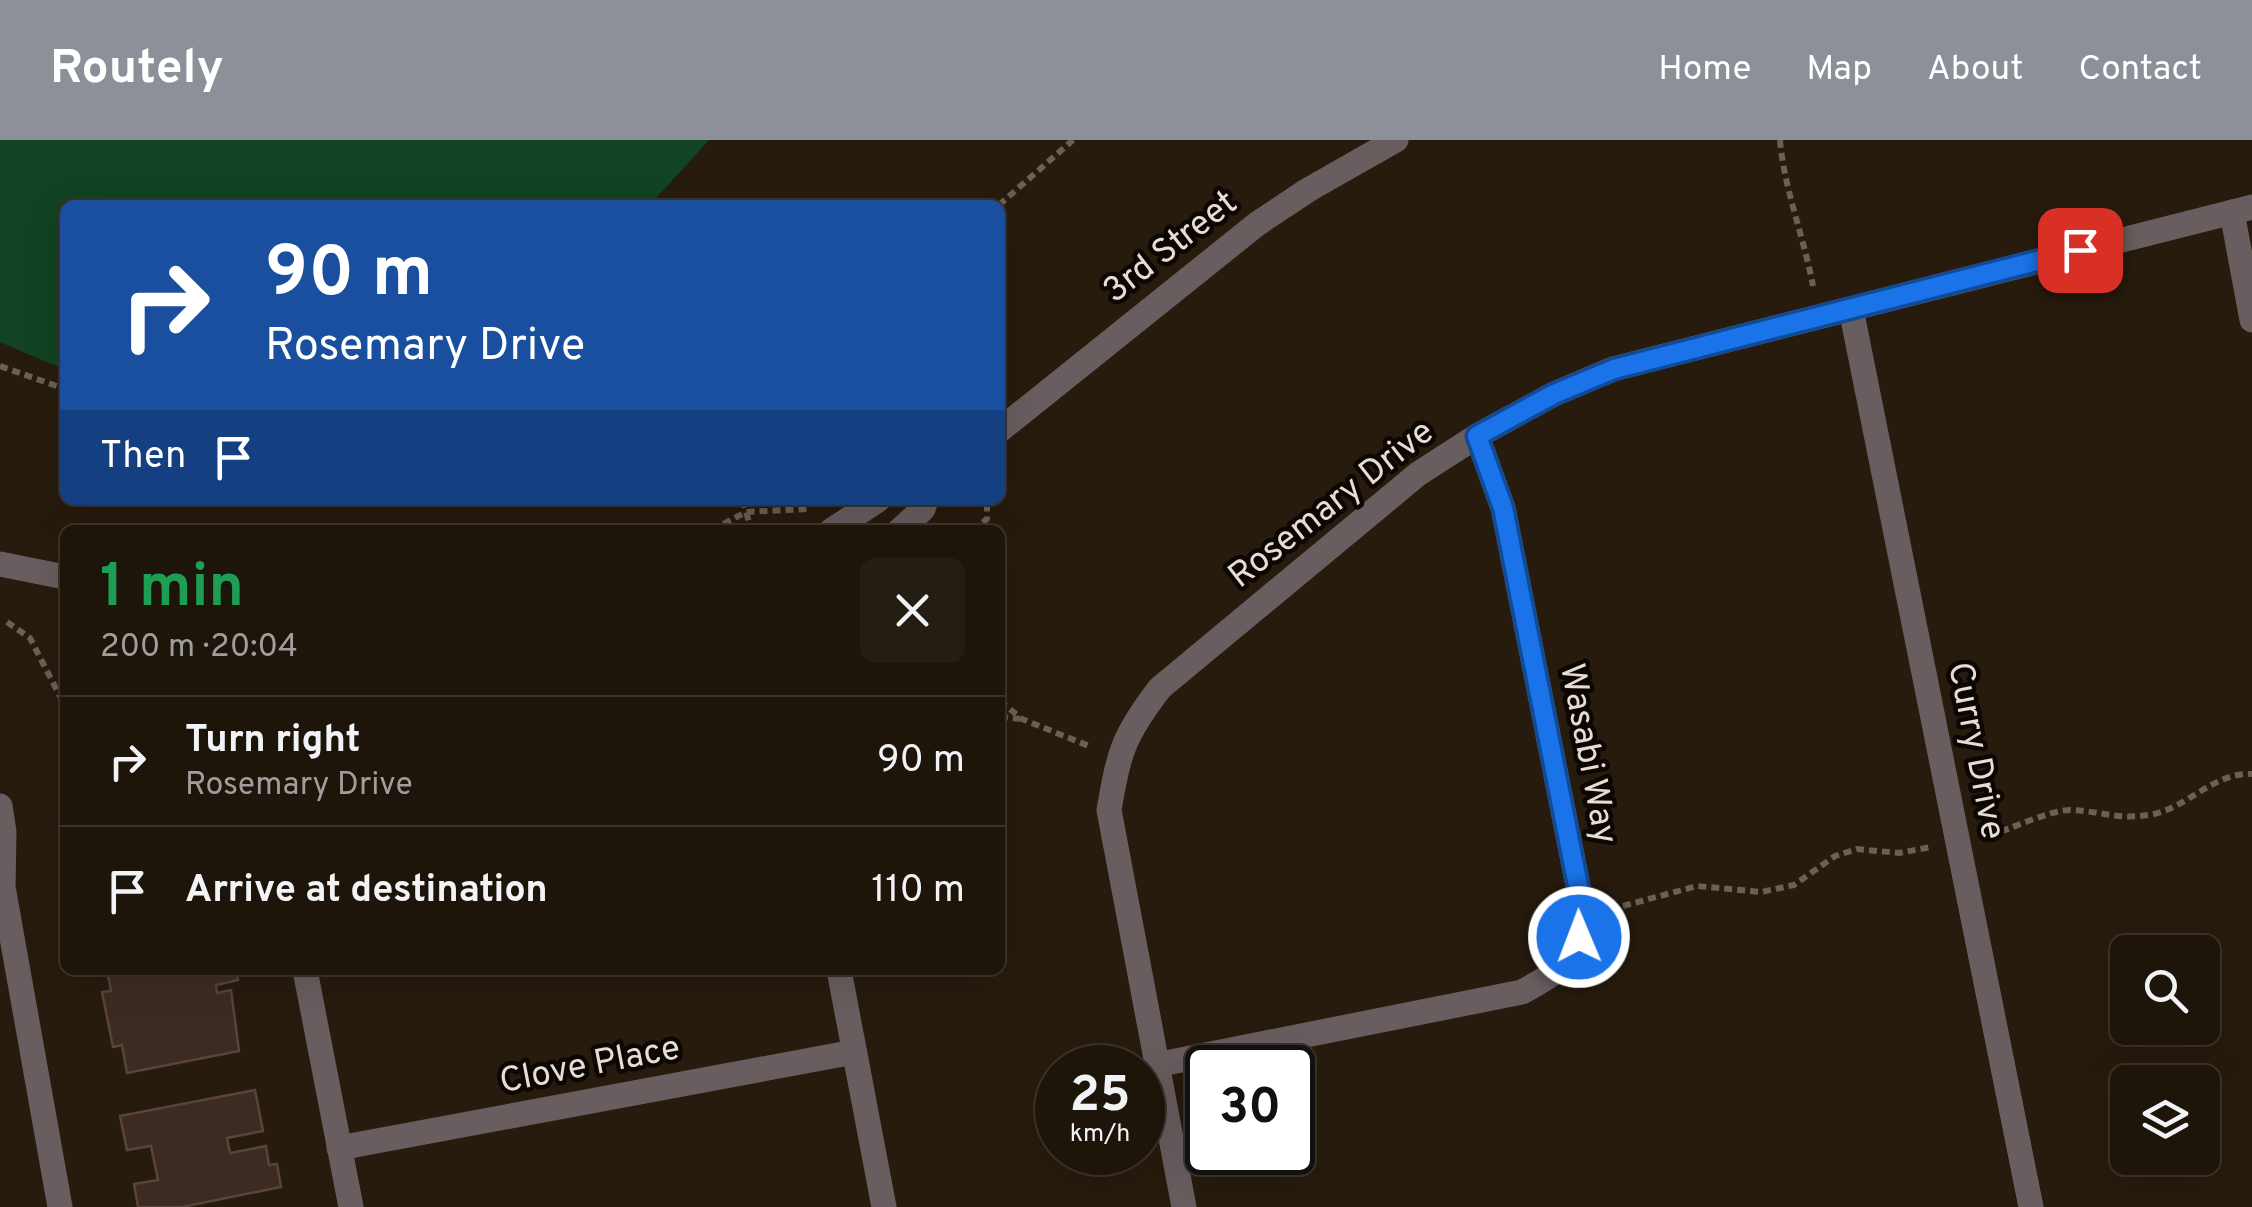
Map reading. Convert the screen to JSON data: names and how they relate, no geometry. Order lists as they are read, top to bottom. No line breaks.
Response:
{"streets":{"street":["3rd Street","Rosemary Drive","Curry Drive","Wasabi Way","Clove Place"]},"crossings":[["Rosemary Drive","Curry Drive"],["Rosemary Drive","Wasabi Way"]],"page":{"header":"Routely","nav":["Home","Map","About","Contact"],"turn":["90 m","Rosemary Drive"],"then":"Then","heading":["1 min","200 m · 20:04"],"list":[{"name":"Turn right","note":"Rosemary Drive","value":"90 m"},{"name":"Arrive at destination","value":"110 m"}],"speed":"25 km/h","limit":"30"}}
